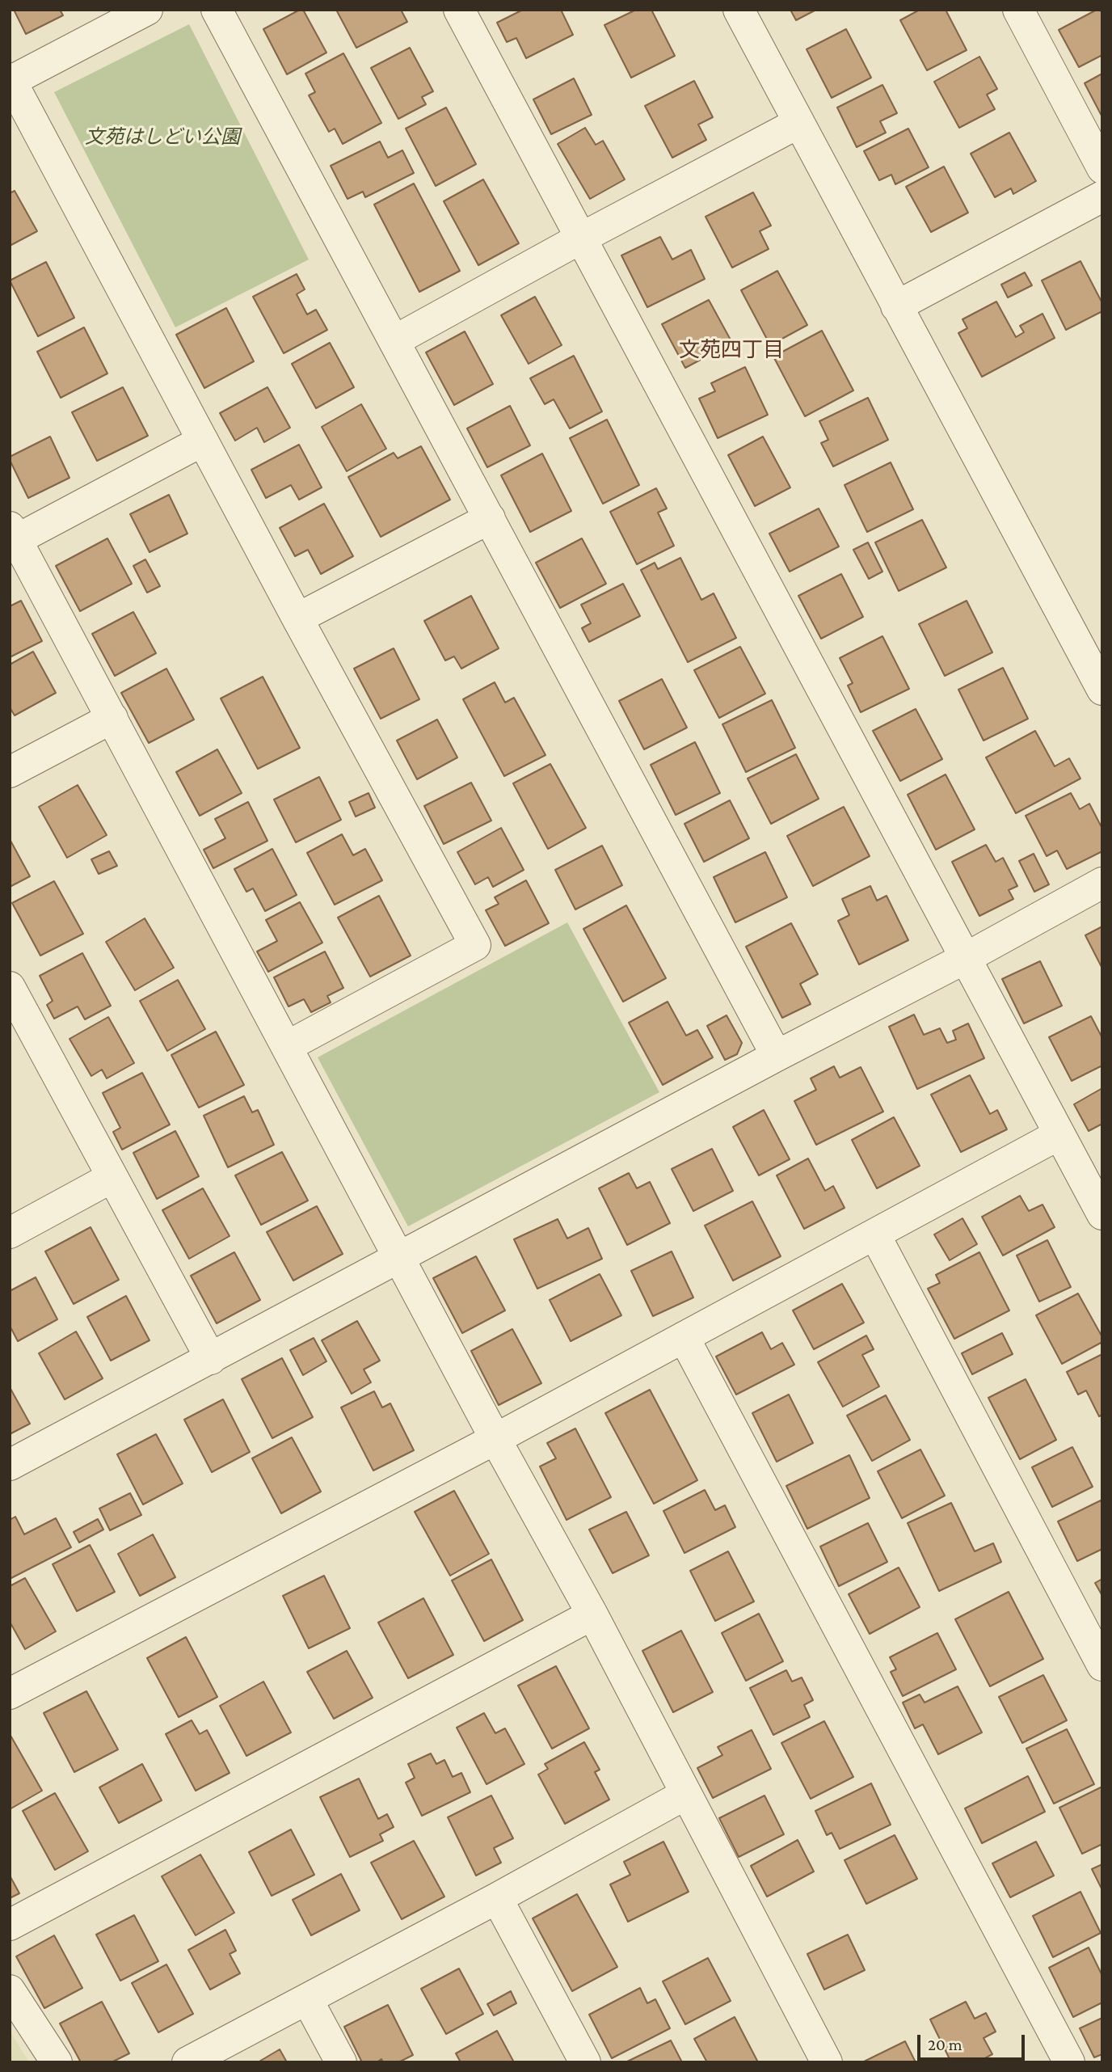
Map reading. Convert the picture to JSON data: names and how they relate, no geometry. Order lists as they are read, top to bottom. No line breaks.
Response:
{"districts":["文苑四丁目"],"parks":["文苑はしどい公園"],"scale_bar":"20 m"}
